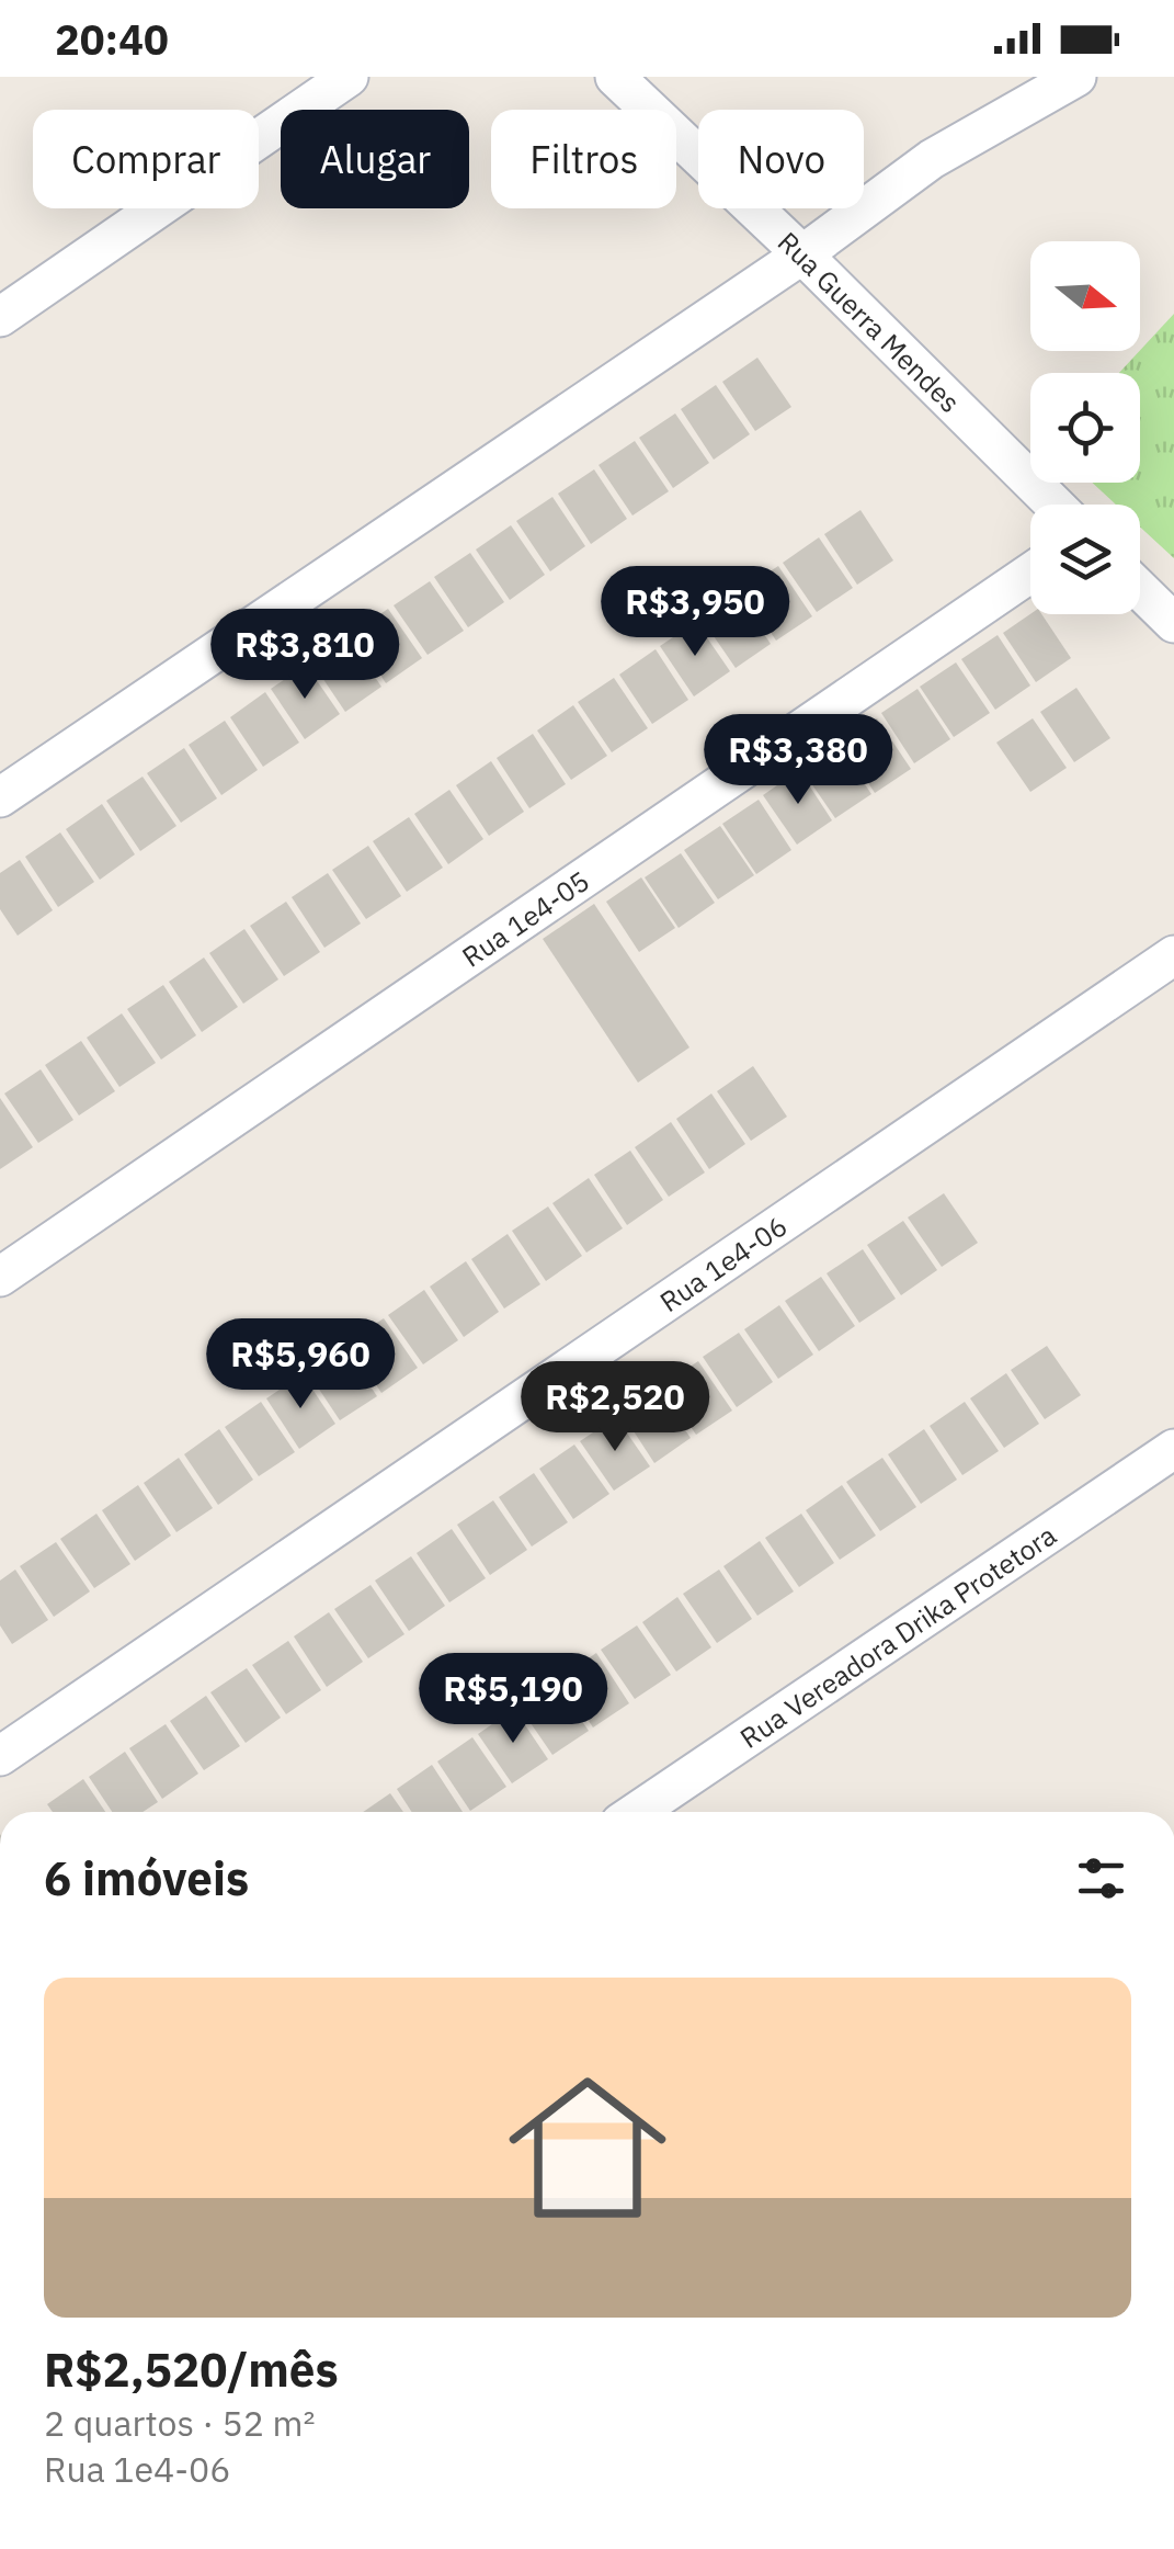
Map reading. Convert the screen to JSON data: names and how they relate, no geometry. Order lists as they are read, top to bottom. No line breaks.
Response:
{"streets":{"street":["Rua Guerra Mendes","Rua 1e4-05","Rua 1e4-06","Rua Vereadora Drika Protetora"]},"north":"right","page":{"status":"20:40","chip":["Comprar","Alugar","Filtros","Novo"],"price":["R$3,950","R$3,810","R$3,380","R$5,960","R$2,520","R$5,190"],"heading":"6 imóveis","list":[{"name":"R$2,520/mês","note":"2 quartos · 52 m² · Rua 1e4-06"}]}}
